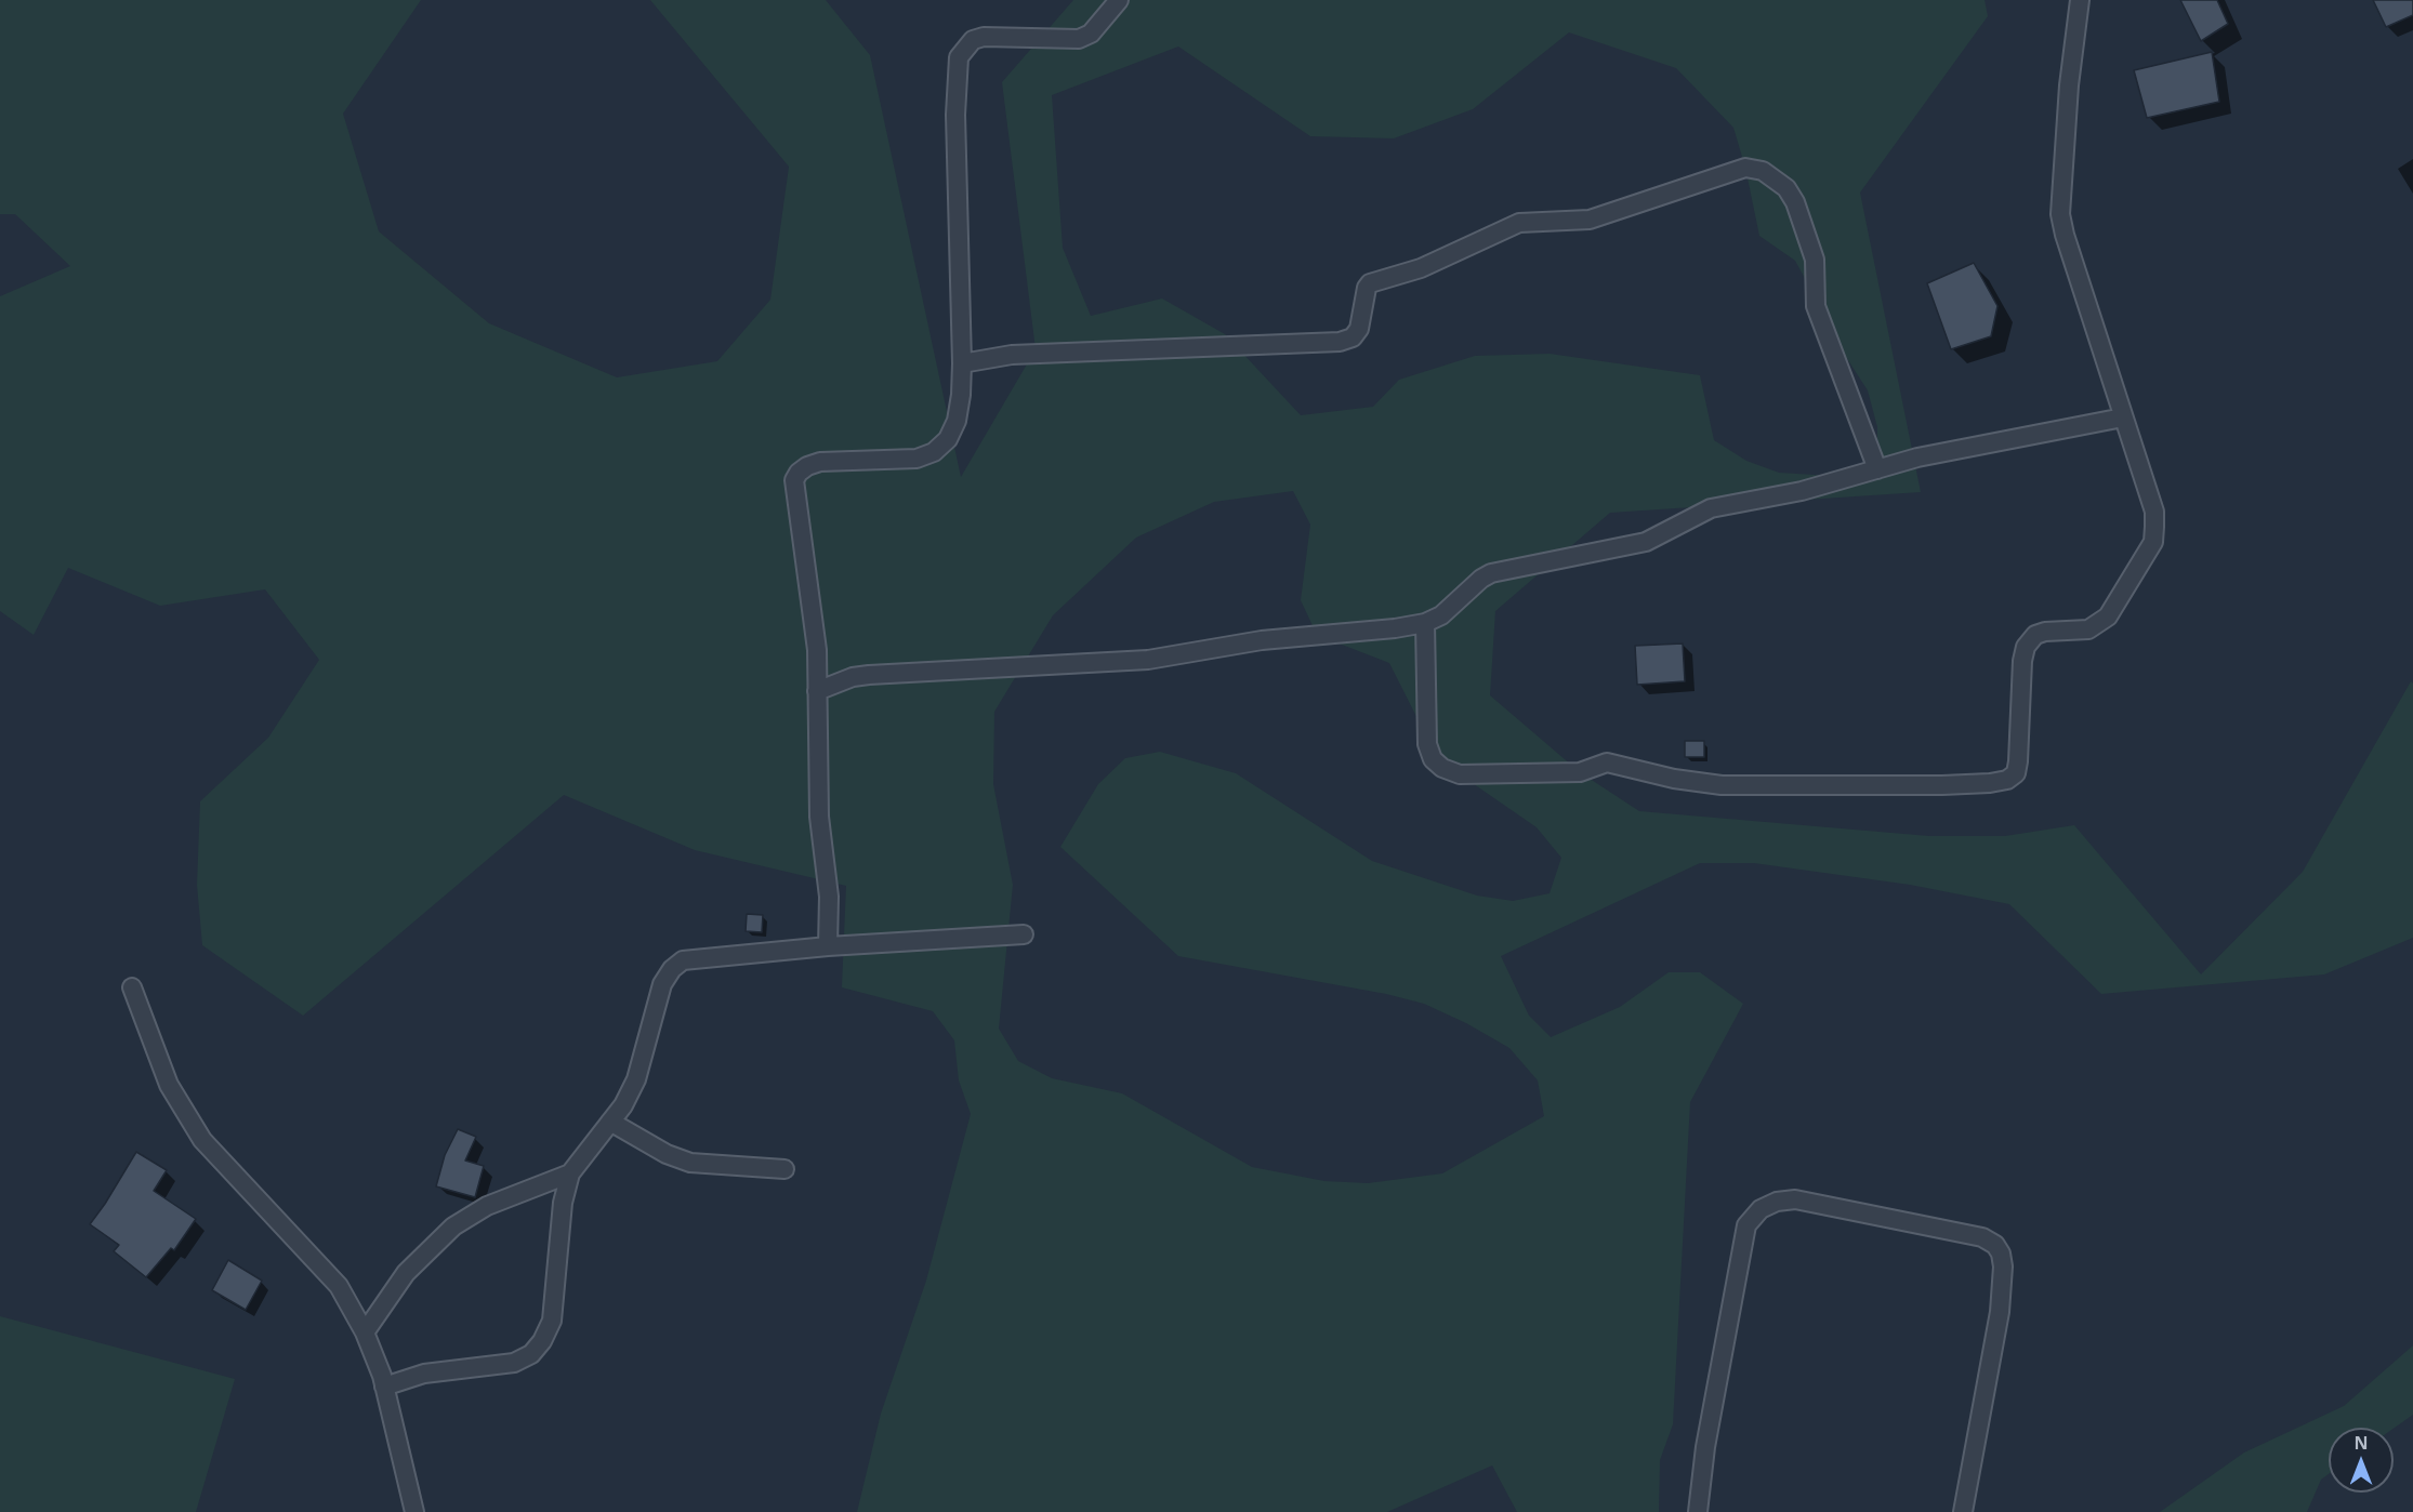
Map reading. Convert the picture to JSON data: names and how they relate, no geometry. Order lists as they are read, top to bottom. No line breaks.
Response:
{"north":"top"}
